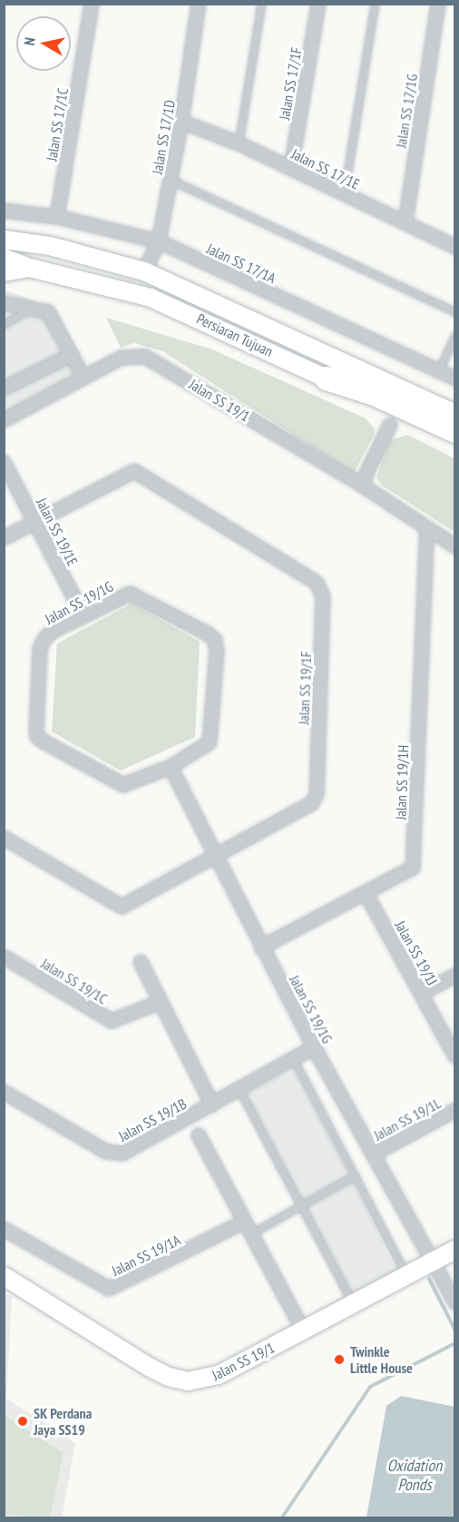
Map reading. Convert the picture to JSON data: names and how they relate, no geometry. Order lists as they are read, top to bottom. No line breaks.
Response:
{"streets":{"main road":["Persiaran Tujuan","Jalan SS 19/1"],"street":["Jalan SS 17/1F","Jalan SS 17/1G","Jalan SS 17/1C","Jalan SS 17/1D","Jalan SS 17/1E","Jalan SS 17/1A","Jalan SS 19/1E","Jalan SS 19/1G","Jalan SS 19/1F","Jalan SS 19/1H","Jalan SS 19/1J","Jalan SS 19/1C","Jalan SS 19/1L","Jalan SS 19/1B","Jalan SS 19/1A"]},"crossings":[["Jalan SS 17/1F","Jalan SS 17/1E"],["Jalan SS 17/1G","Jalan SS 17/1E"],["Jalan SS 17/1C","Jalan SS 17/1A"],["Jalan SS 17/1D","Jalan SS 17/1E"],["Jalan SS 17/1D","Jalan SS 17/1A"],["Jalan SS 17/1D","Persiaran Tujuan"],["Jalan SS 19/1","Jalan SS 19/1G"],["Jalan SS 19/1","Jalan SS 19/1H"],["Jalan SS 19/1E","Jalan SS 19/1G"],["Jalan SS 19/1E","Jalan SS 19/1F"],["Jalan SS 19/1G","Jalan SS 19/1F"],["Jalan SS 19/1G","Jalan SS 19/1H"],["Jalan SS 19/1G","Jalan SS 19/1L"],["Jalan SS 19/1G","Jalan SS 19/1B"],["Jalan SS 19/1H","Jalan SS 19/1J"]],"water":["Oxidation Ponds"],"places":["Twinkle Little House","SK Perdana Jaya SS19"],"north":"left"}
